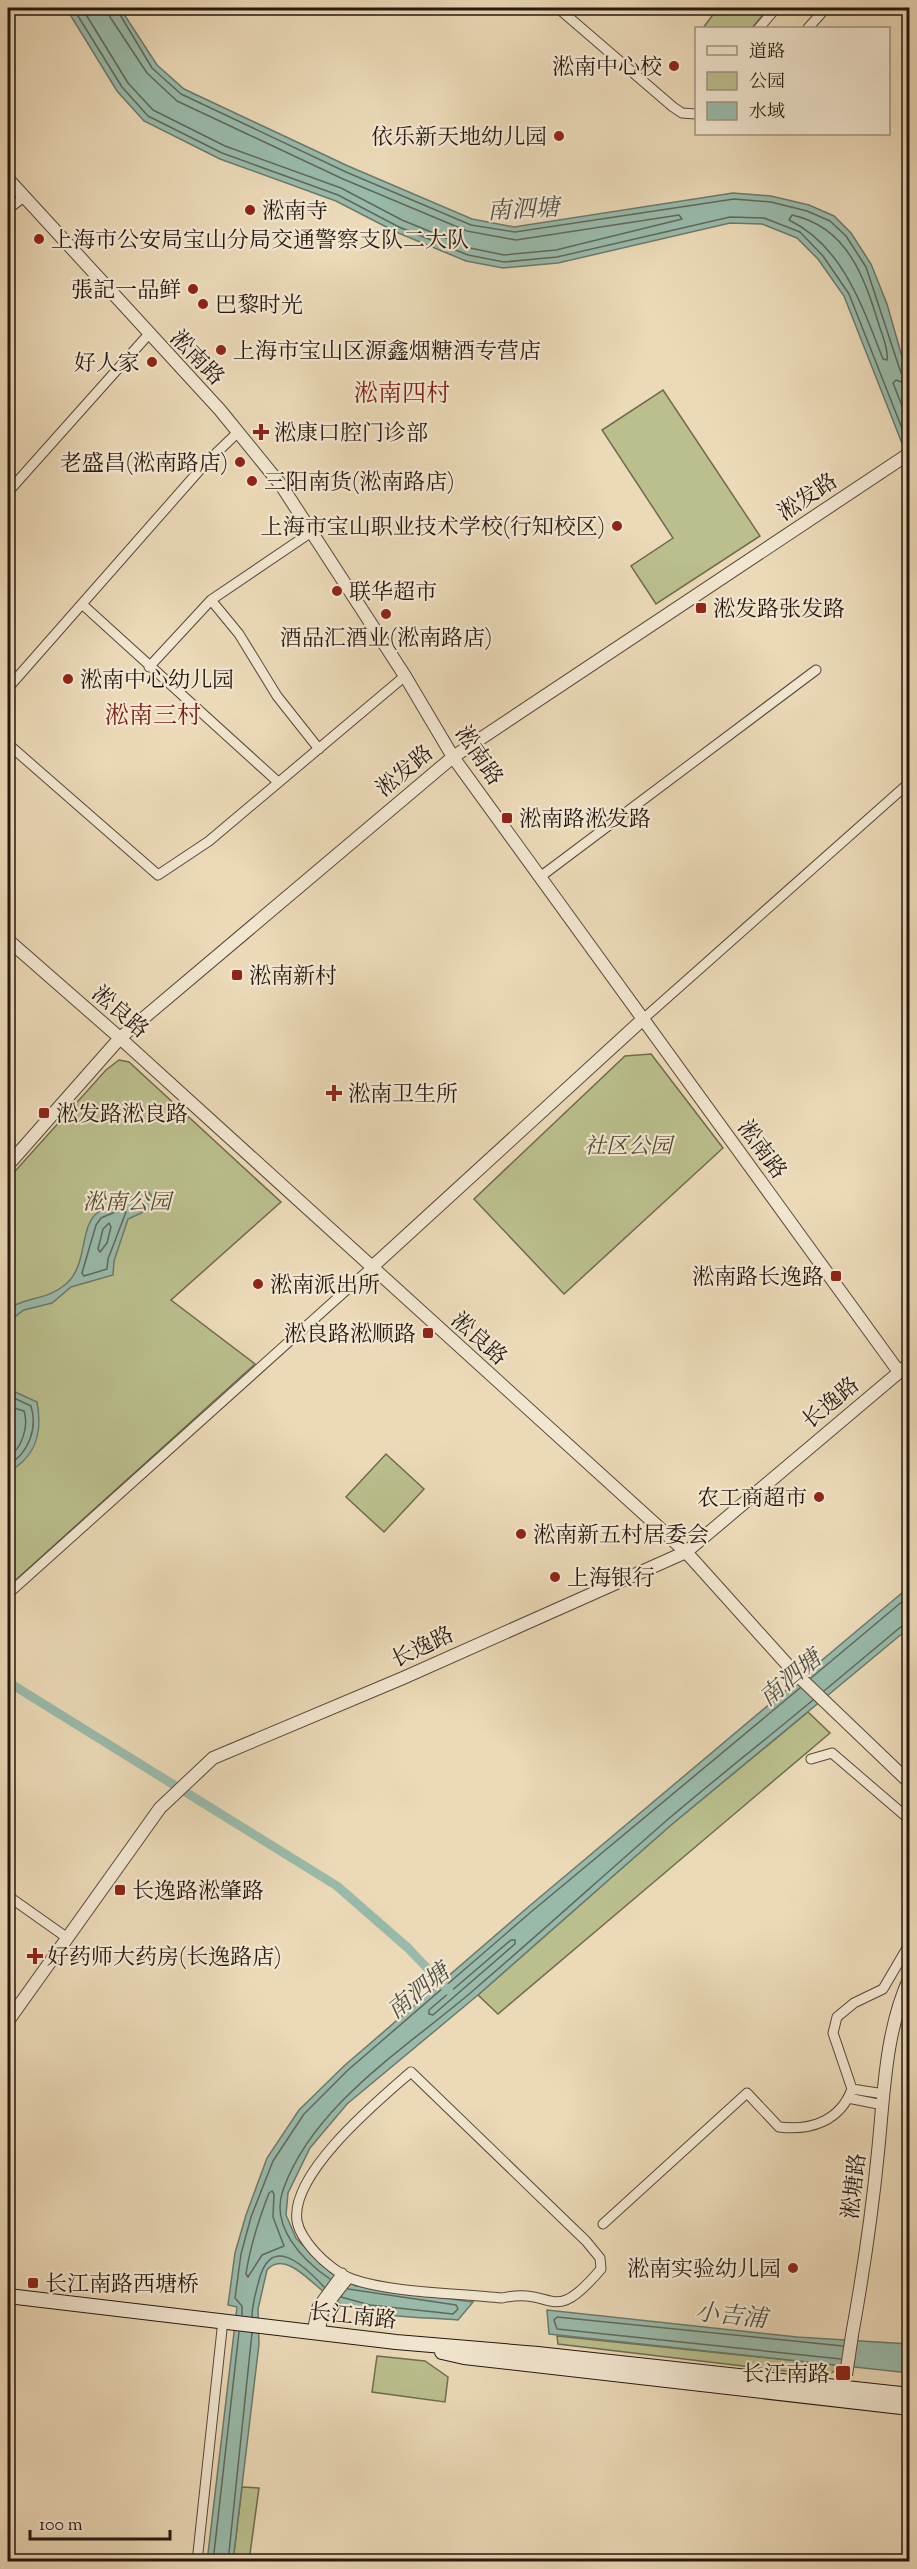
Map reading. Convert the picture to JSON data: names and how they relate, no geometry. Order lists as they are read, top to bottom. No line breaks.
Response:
{"streets":{"main road":["长江南路"],"street":["淞南路","淞发路","淞良路","长逸路","淞塘路"]},"crossings":[["淞南路","淞发路"],["淞南路","长逸路"],["淞发路","淞良路"],["淞良路","长逸路"],["淞塘路","长江南路"]],"districts":["淞南四村","淞南三村"],"water":["南泗塘","小吉浦"],"parks":["社区公园","淞南公园"],"places":{"other":["淞南中心校","依乐新天地幼儿园","淞南寺","上海市公安局宝山分局交通警察支队二大队","張記一品鲜","巴黎时光","上海市宝山区源鑫烟糖酒专营店","好人家","老盛昌(淞南路店)","三阳南货(淞南路店)","上海市宝山职业技术学校(行知校区)","联华超市","酒品汇酒业(淞南路店)","淞南中心幼儿园","淞南派出所","农工商超市","淞南新五村居委会","上海银行","淞南实验幼儿园"],"health":["淞康口腔门诊部","淞南卫生所","好药师大药房(长逸路店)"],"transit":["淞发路张发路","淞南路淞发路","淞南新村","淞发路淞良路","淞南路长逸路","淞良路淞顺路","长逸路淞肇路","长江南路西塘桥","长江南路"]},"legend":["道路","公园","水域"],"scale_bar":"100 m"}
